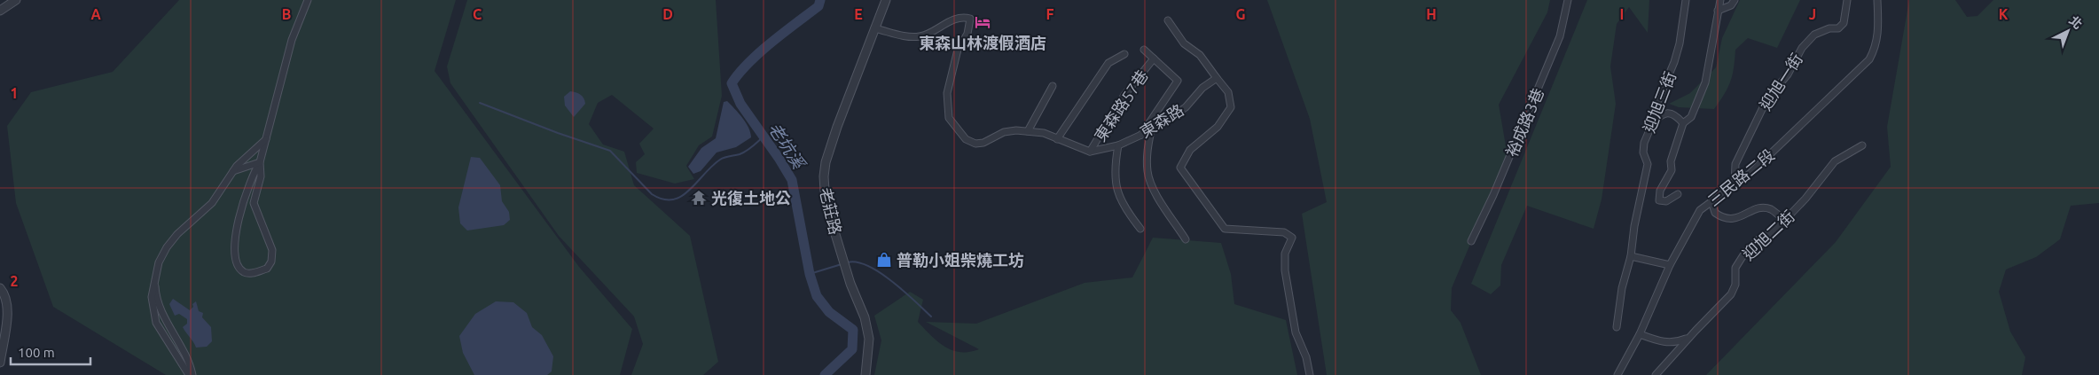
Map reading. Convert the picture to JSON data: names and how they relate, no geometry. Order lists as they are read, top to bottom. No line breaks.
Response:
{"streets":{"street":["迎旭一街","迎旭三街","東森路57巷","東森路","裕成路3巷","三民路二段","老莊路","迎旭二街"]},"crossings":[["迎旭一街","三民路二段"],["東森路57巷","東森路"]],"water":["老坑溪"],"places":{"hotel":["東森山林渡假酒店"],"temple":["光復土地公"],"shop":["普勒小姐柴燒工坊"]},"scale_bar":"100 m","north":"top right","grid":{"columns":["A","B","C","D","E","F","G","H","I","J","K"],"rows":["1","2"]}}
